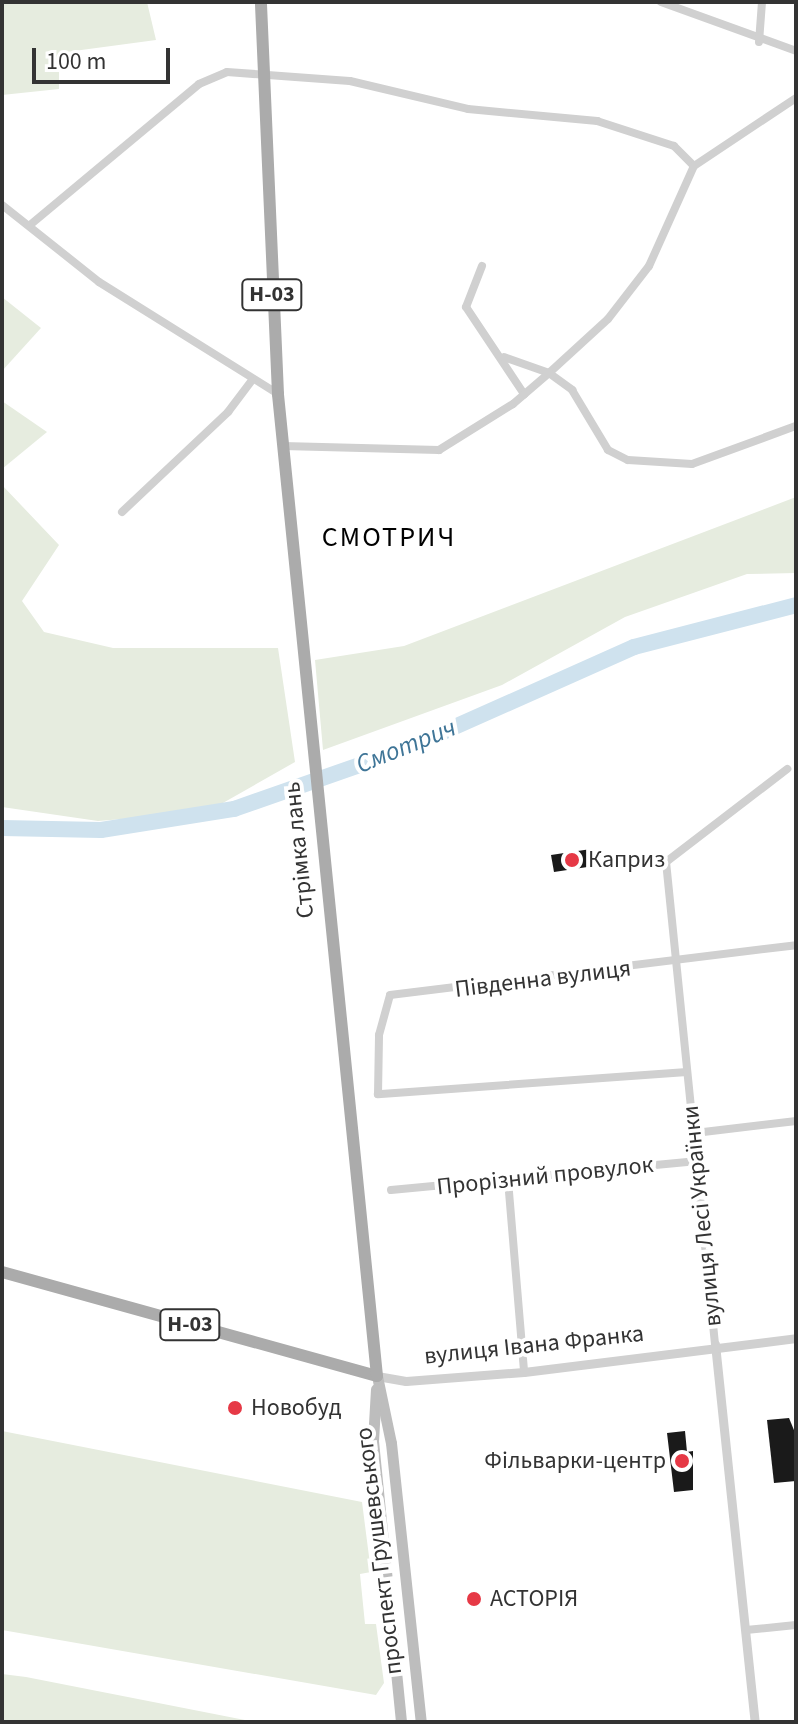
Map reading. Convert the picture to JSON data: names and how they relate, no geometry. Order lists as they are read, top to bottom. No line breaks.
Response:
{"streets":{"main road":["Н-03","Стрімка лань","вулиця Івана Франка","проспект Грушевського"],"street":["Південна вулиця","Прорізний провулок","вулиця Лесі Українки"]},"crossings":[["Н-03","Стрімка лань"],["Стрімка лань","проспект Грушевського"],["Південна вулиця","вулиця Лесі Українки"],["Прорізний провулок","вулиця Лесі Українки"],["вулиця Лесі Українки","вулиця Івана Франка"],["вулиця Івана Франка","проспект Грушевського"]],"districts":["СМОТРИЧ"],"water":["Смотрич"],"places":["Каприз","Новобуд","Фільварки-центр","АСТОРІЯ"],"scale_bar":"100 m"}
